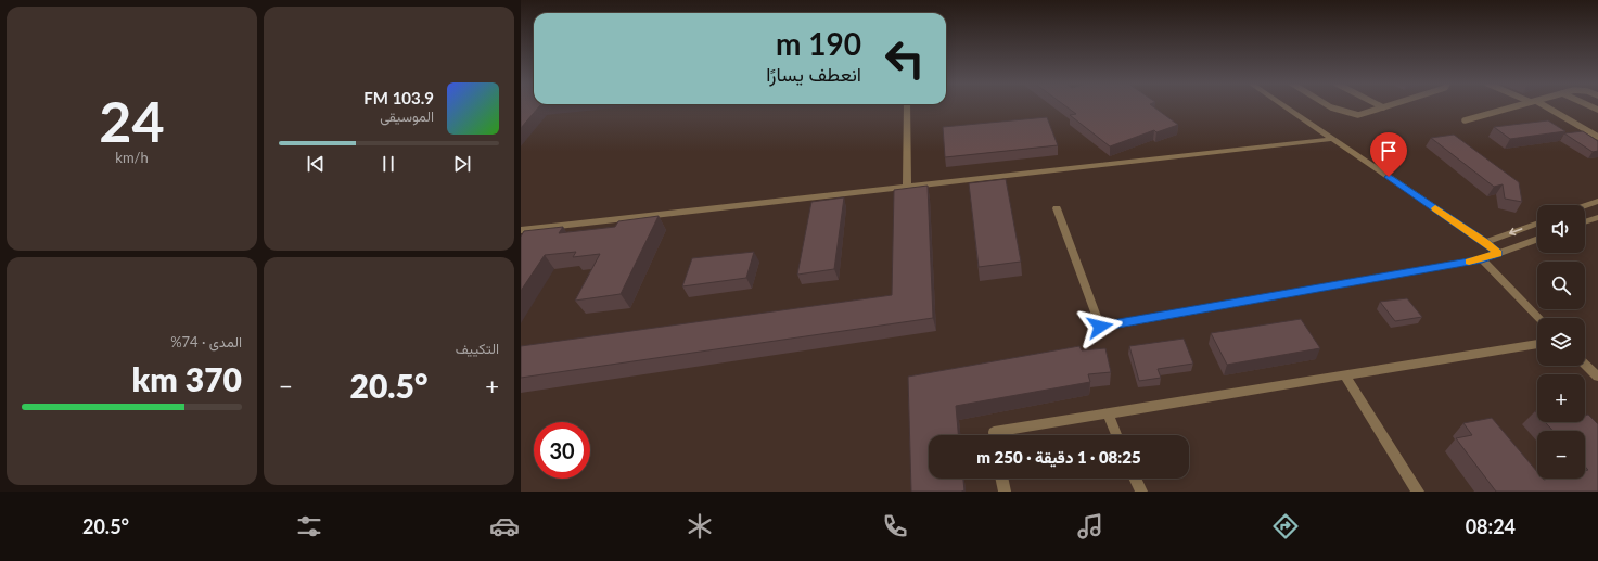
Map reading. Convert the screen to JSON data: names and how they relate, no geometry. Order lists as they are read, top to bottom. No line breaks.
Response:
{"page":{"tile":[["24","km/h"],"التكييف",["المدى · 74%","370 km"]],"turn":["190 m","انعطف يسارًا"],"song":["103.9 FM","الموسيقى"],"map_buttons":["+","−"],"heat":["−","20.5°","+"],"limit":"30","trip":"08:25 · 1 دقيقة · 250 m","tabs":["08:24","20.5°"]}}
